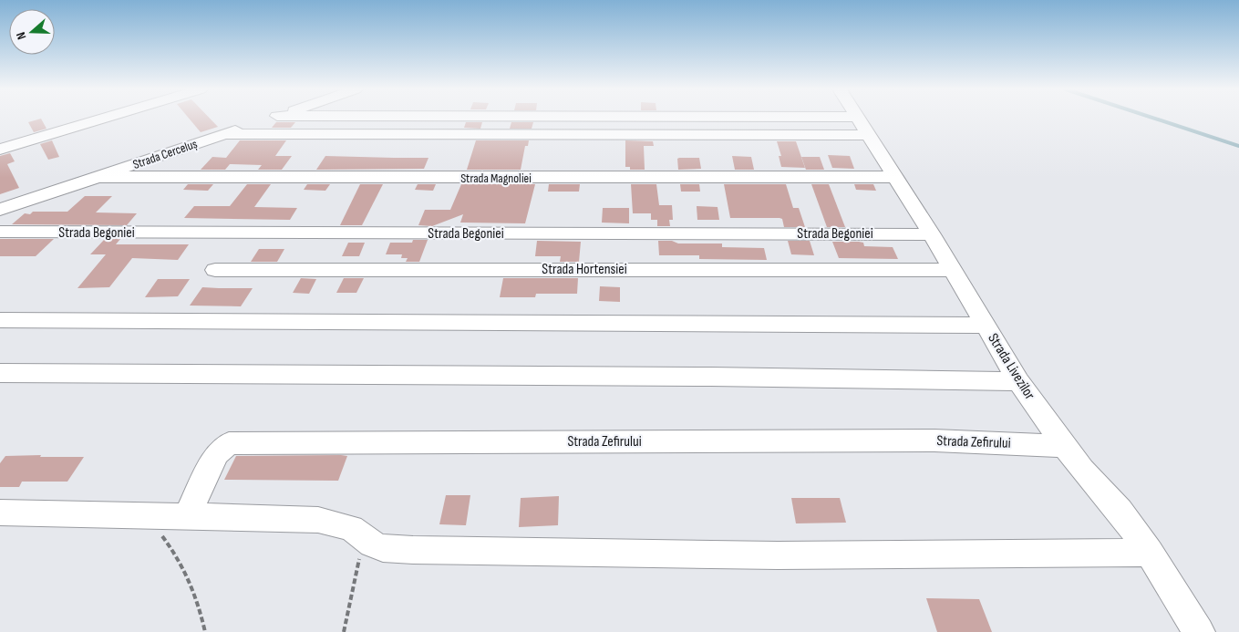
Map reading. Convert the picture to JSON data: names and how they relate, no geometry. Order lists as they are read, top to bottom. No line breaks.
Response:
{"streets":{"street":["Strada Cerceluș","Strada Magnoliei","Strada Begoniei","Strada Hortensiei","Strada Livezilor","Strada Zefirului"]},"crossings":[["Strada Cerceluș","Strada Magnoliei"],["Strada Magnoliei","Strada Livezilor"],["Strada Begoniei","Strada Hortensiei"],["Strada Begoniei","Strada Livezilor"],["Strada Hortensiei","Strada Livezilor"],["Strada Livezilor","Strada Zefirului"]],"north":"left"}
